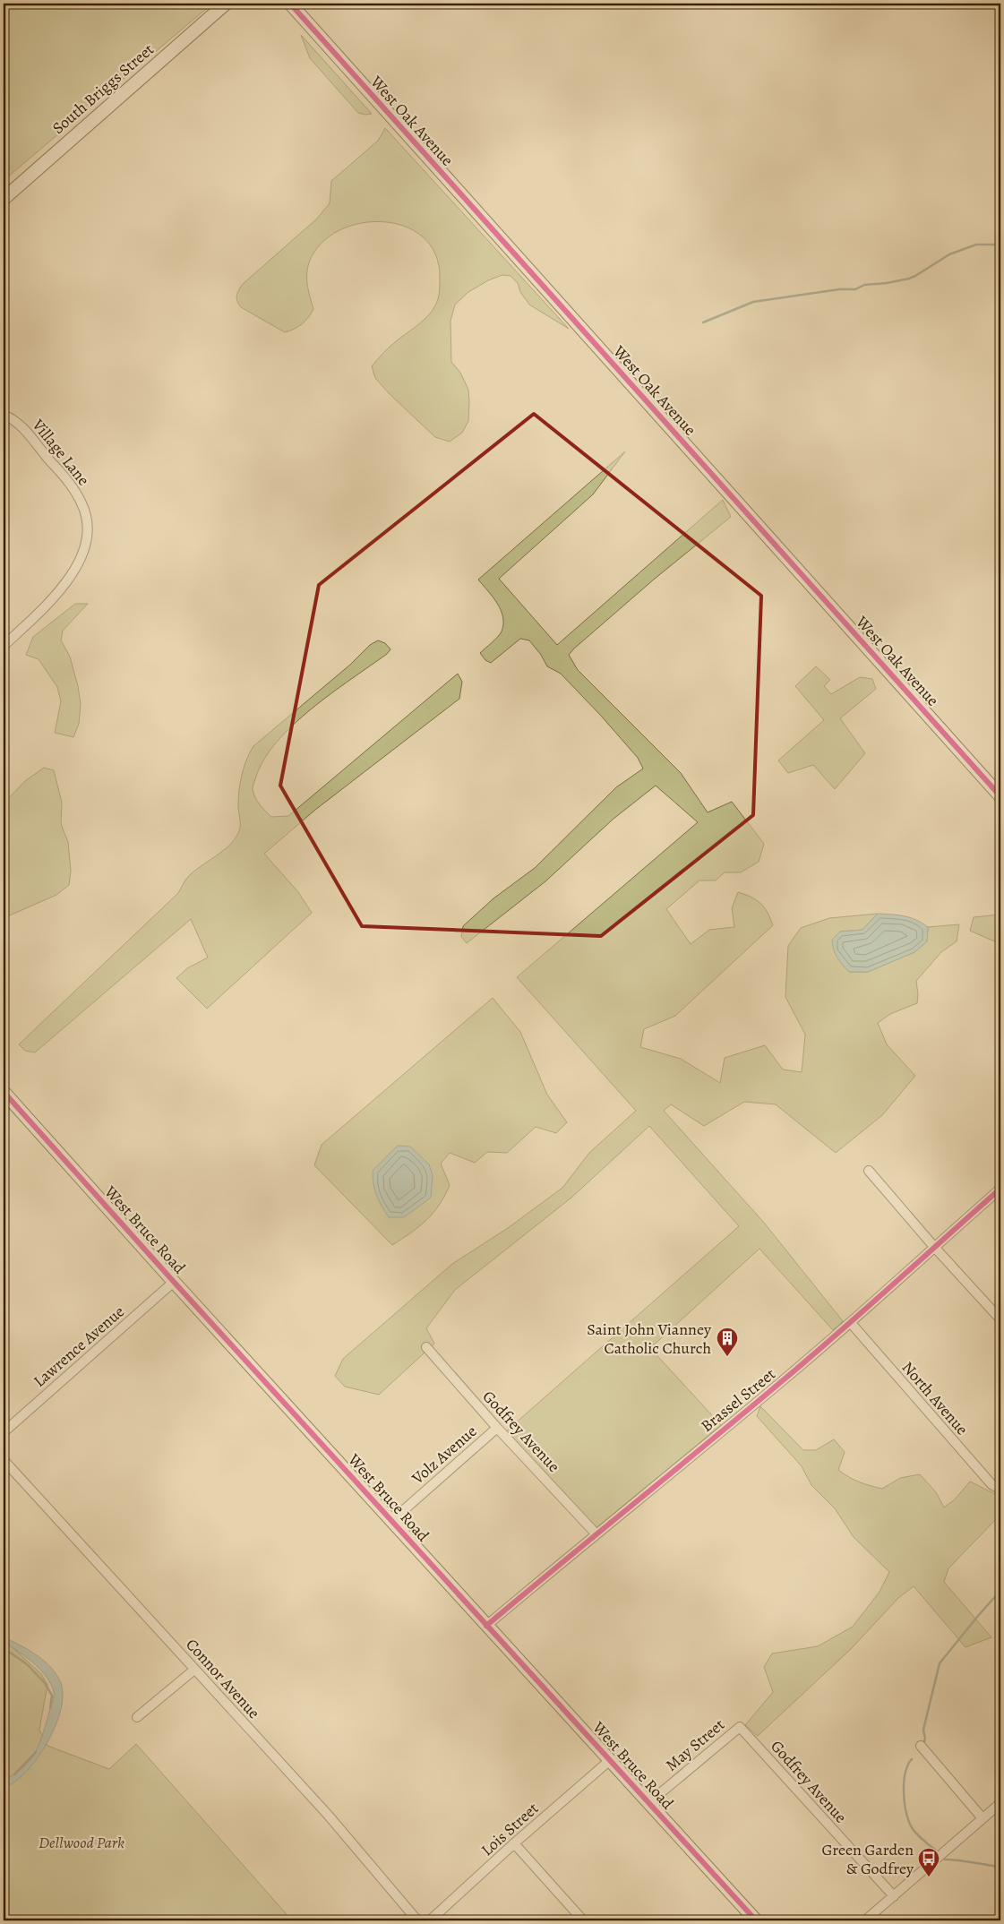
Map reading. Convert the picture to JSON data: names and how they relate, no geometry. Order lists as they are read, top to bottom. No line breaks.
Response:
{"streets":{"street":["South Briggs Street","West Oak Avenue","Village Lane","West Bruce Road","Lawrence Avenue","North Avenue","Brassel Street","Godfrey Avenue","Volz Avenue","Connor Avenue","May Street","Lois Street"]},"crossings":[["West Bruce Road","Lawrence Avenue"],["West Bruce Road","Brassel Street"],["West Bruce Road","Volz Avenue"],["West Bruce Road","May Street"],["West Bruce Road","Lois Street"],["North Avenue","Brassel Street"],["Brassel Street","Godfrey Avenue"],["Godfrey Avenue","Volz Avenue"],["Godfrey Avenue","May Street"]],"parks":["Dellwood Park"],"places":{"building":["Saint John Vianney Catholic Church"],"bus stop":["Green Garden & Godfrey"]}}
